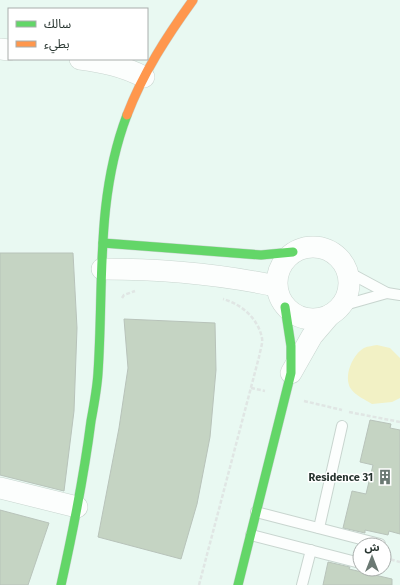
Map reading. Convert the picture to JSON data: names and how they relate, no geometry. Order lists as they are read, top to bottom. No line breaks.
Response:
{"places":{"building":["Residence 31"]},"legend":["سالك","بطيء"],"north":"top"}
